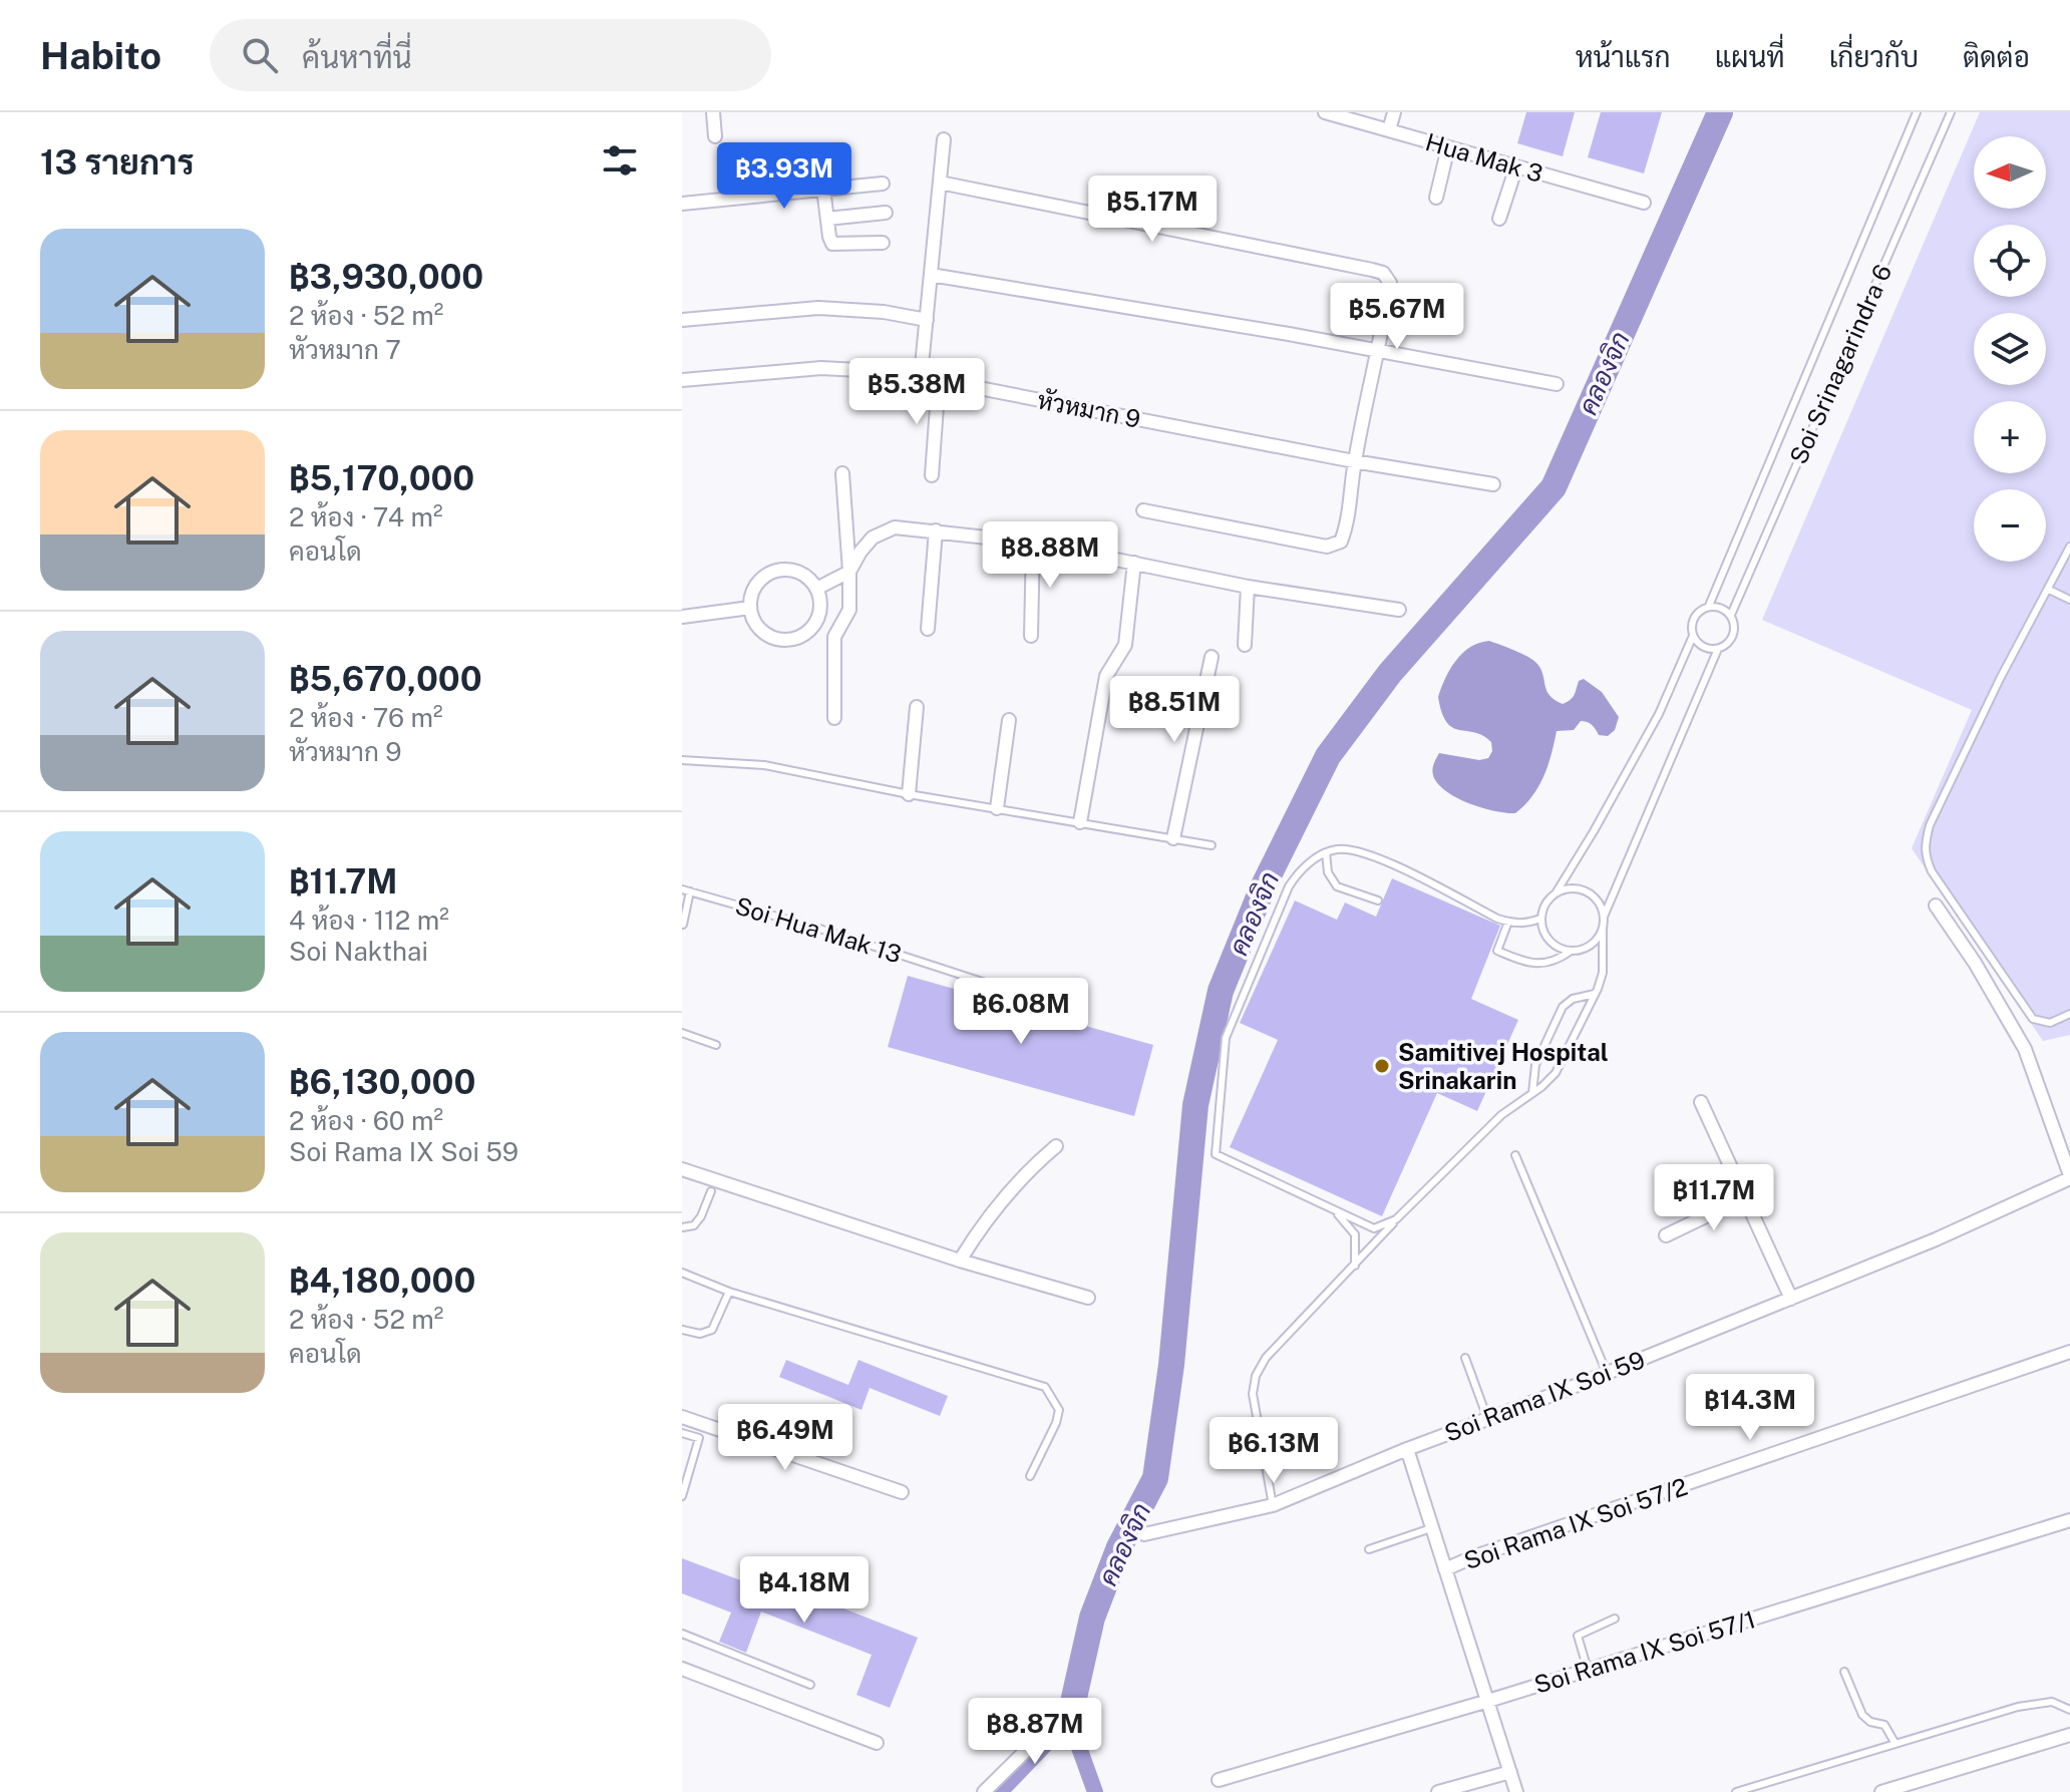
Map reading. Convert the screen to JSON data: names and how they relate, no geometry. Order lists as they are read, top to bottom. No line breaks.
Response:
{"streets":{"street":["Hua Mak 3","หัวหมาก 9","Soi Rama IX Soi 59","Soi Rama IX Soi 57/2","Soi Rama IX Soi 57/1"],"lane":["Soi Srinagarindra 6","Soi Hua Mak 13"]},"water":["คลองจิก"],"places":["Samitivej Hospital Srinakarin"],"north":"left","page":{"header":"Habito","search":"ค้นหาที่นี่","nav":["หน้าแรก","แผนที่","เกี่ยวกับ","ติดต่อ"],"heading":"13 รายการ","map_buttons":["+","−"],"price":["฿3.93M","฿5.17M","฿5.67M","฿5.38M","฿8.88M","฿8.51M","฿6.08M","฿11.7M","฿14.3M","฿6.49M","฿6.13M","฿4.18M","฿8.87M"],"list":[{"name":"฿3,930,000","note":"2 ห้อง · 52 m² · หัวหมาก 7"},{"name":"฿5,170,000","note":"2 ห้อง · 74 m² · คอนโด"},{"name":"฿5,670,000","note":"2 ห้อง · 76 m² · หัวหมาก 9"},{"name":"฿11.7M","note":"4 ห้อง · 112 m² · Soi Nakthai"},{"name":"฿6,130,000","note":"2 ห้อง · 60 m² · Soi Rama IX Soi 59"},{"name":"฿4,180,000","note":"2 ห้อง · 52 m² · คอนโด"}]}}
